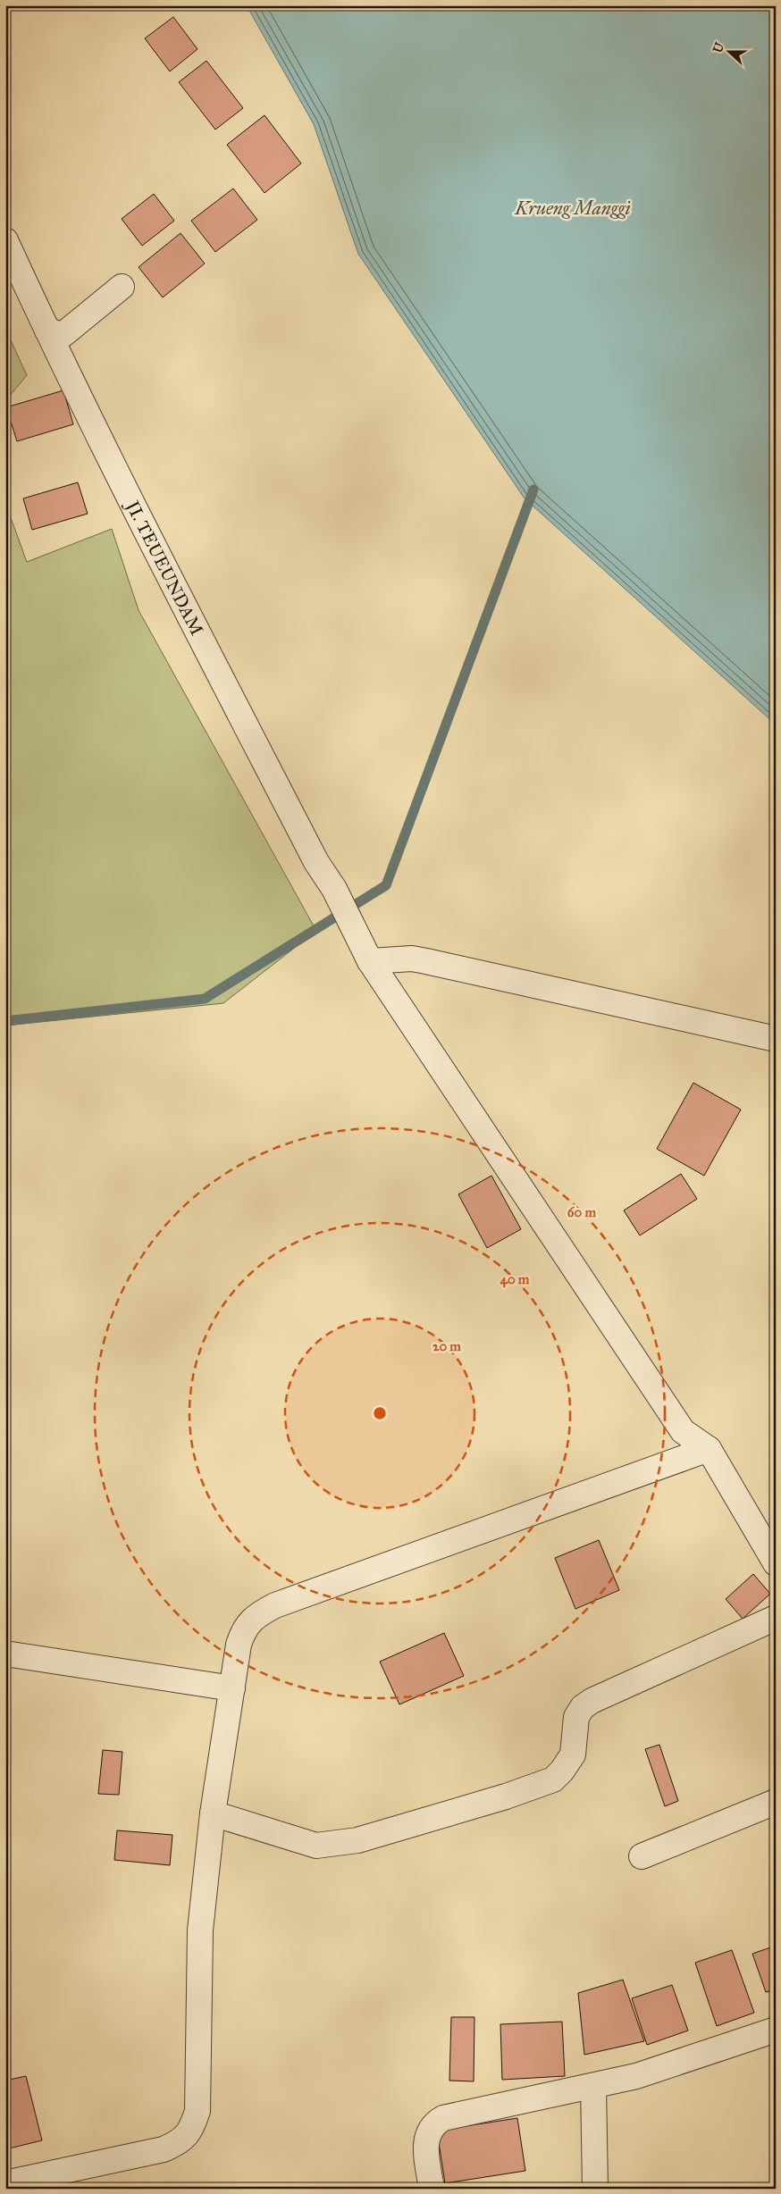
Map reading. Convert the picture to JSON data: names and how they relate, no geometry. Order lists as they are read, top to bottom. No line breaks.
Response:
{"streets":{"street":["JI. TEUEUNDAM"]},"water":["Krueng Manggi"],"north":"left","rings":["60 m","40 m","20 m"]}
